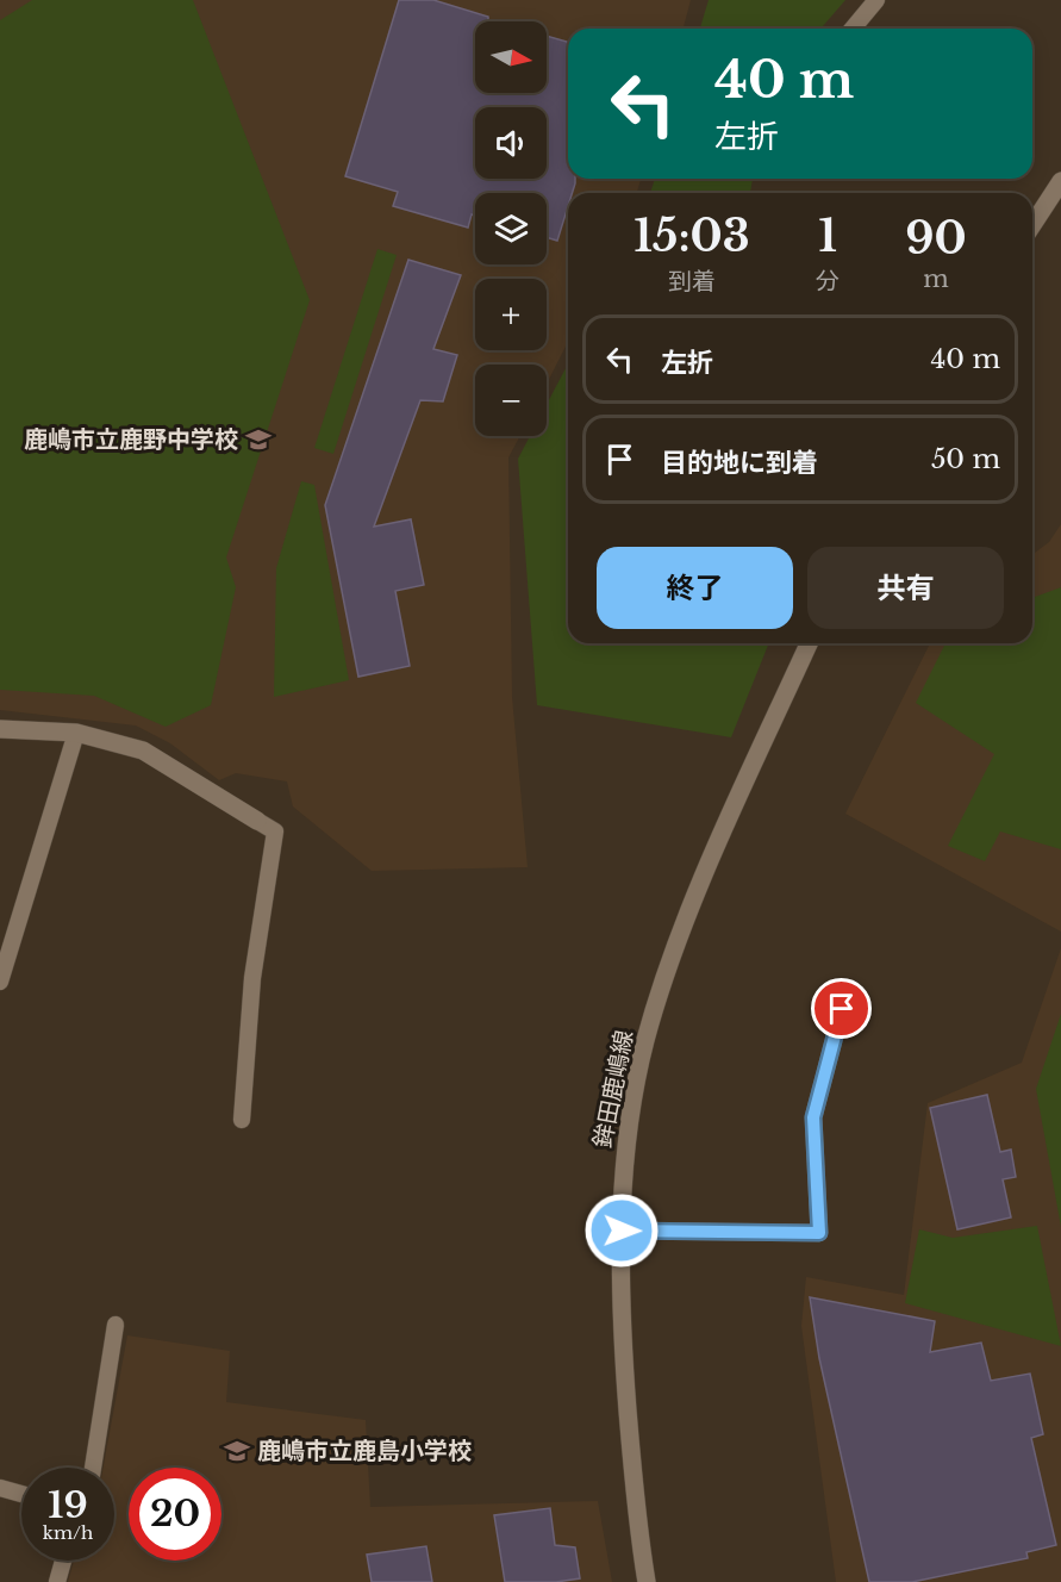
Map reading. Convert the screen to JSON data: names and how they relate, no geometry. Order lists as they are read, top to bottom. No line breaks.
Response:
{"streets":{"main road":["鉾田鹿嶋線"]},"places":{"school or university":["鹿嶋市立鹿野中学校","鹿嶋市立鹿島小学校"]},"north":"right","page":{"map_buttons":["+","−"],"turn":["40 m","左折"],"eta":["15:03","到着","1","分","90","m"],"list":[{"name":"左折","value":"40 m"},{"name":"目的地に到着","value":"50 m"}],"buttons":["終了","共有"],"speed":"19 km/h","limit":"20"}}
